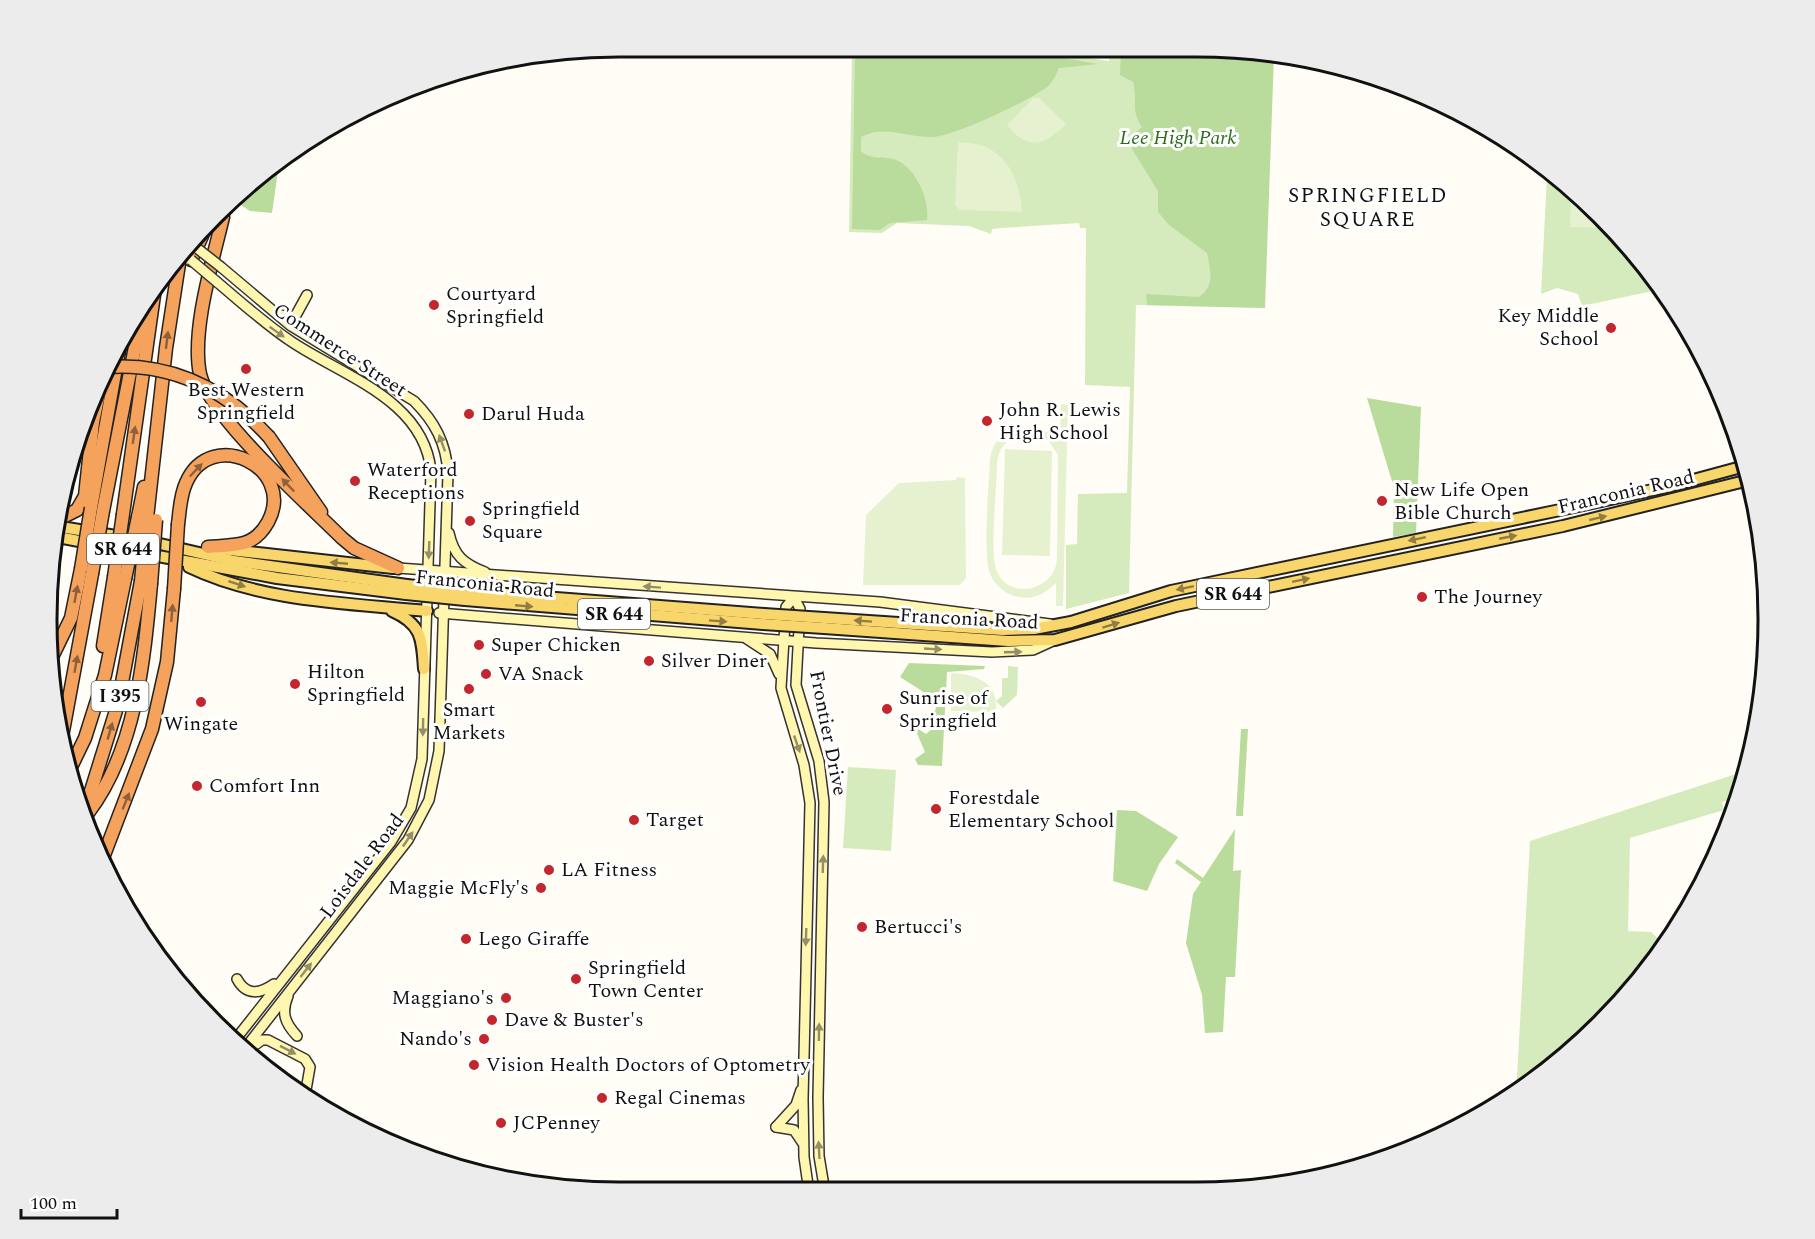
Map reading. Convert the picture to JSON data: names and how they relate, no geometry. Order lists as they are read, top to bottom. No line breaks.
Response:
{"streets":{"highway":["I 395"],"main road":["Commerce Street","Franconia Road","SR 644","Frontier Drive","Loisdale Road"]},"crossings":[["Commerce Street","Franconia Road"],["Commerce Street","Loisdale Road"],["Franconia Road","Frontier Drive"],["Franconia Road","Loisdale Road"]],"districts":["SPRINGFIELD SQUARE"],"parks":["Lee High Park"],"places":["Courtyard Springfield","Key Middle School","Best Western Springfield","Darul Huda","John R. Lewis High School","Waterford Receptions","New Life Open Bible Church","Springfield Square","The Journey","Super Chicken","Silver Diner","VA Snack","Hilton Springfield","Smart Markets","Wingate","Sunrise of Springfield","Comfort Inn","Forestdale Elementary School","Target","LA Fitness","Maggie McFly's","Bertucci's","Lego Giraffe","Springfield Town Center","Maggiano's","Dave & Buster's","Nando's","Vision Health Doctors of Optometry","Regal Cinemas","JCPenney"],"scale_bar":"100 m"}
